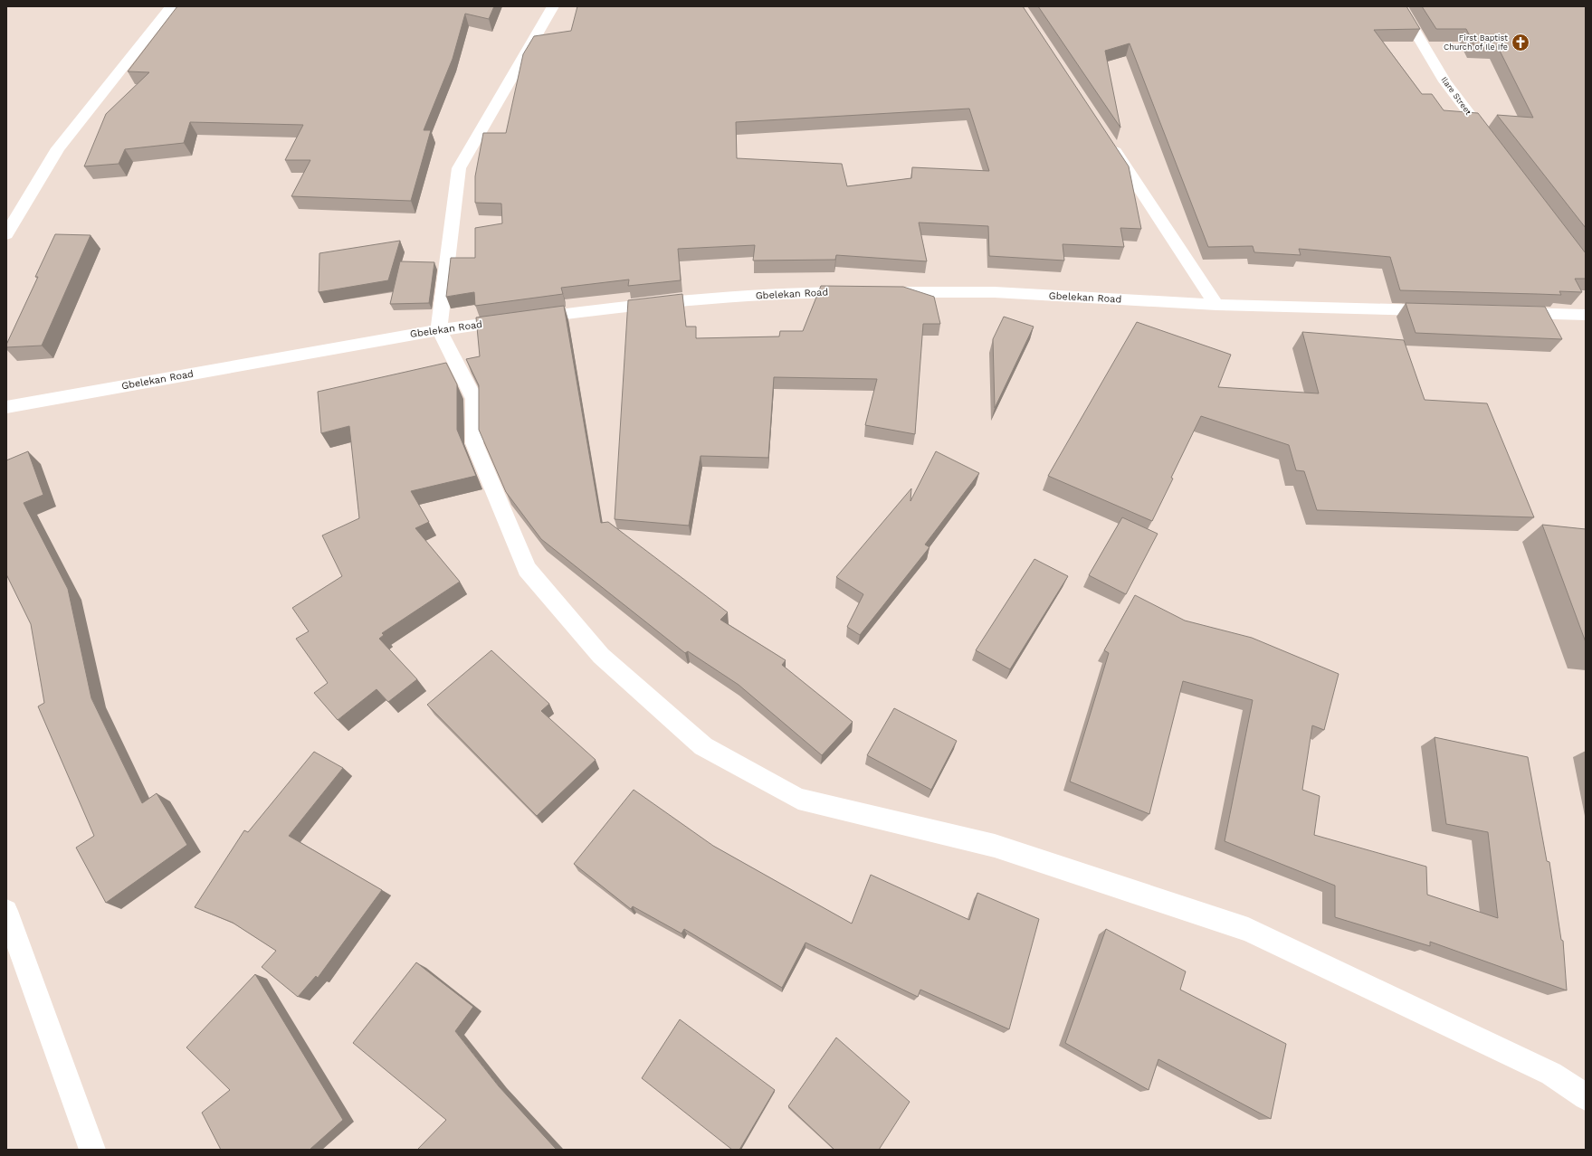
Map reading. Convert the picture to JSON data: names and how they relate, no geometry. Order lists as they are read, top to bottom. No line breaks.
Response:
{"streets":{"street":["Ilare Street","Gbelekan Road"]},"places":{"church":["First Baptist Church of Ile Ife"]}}
